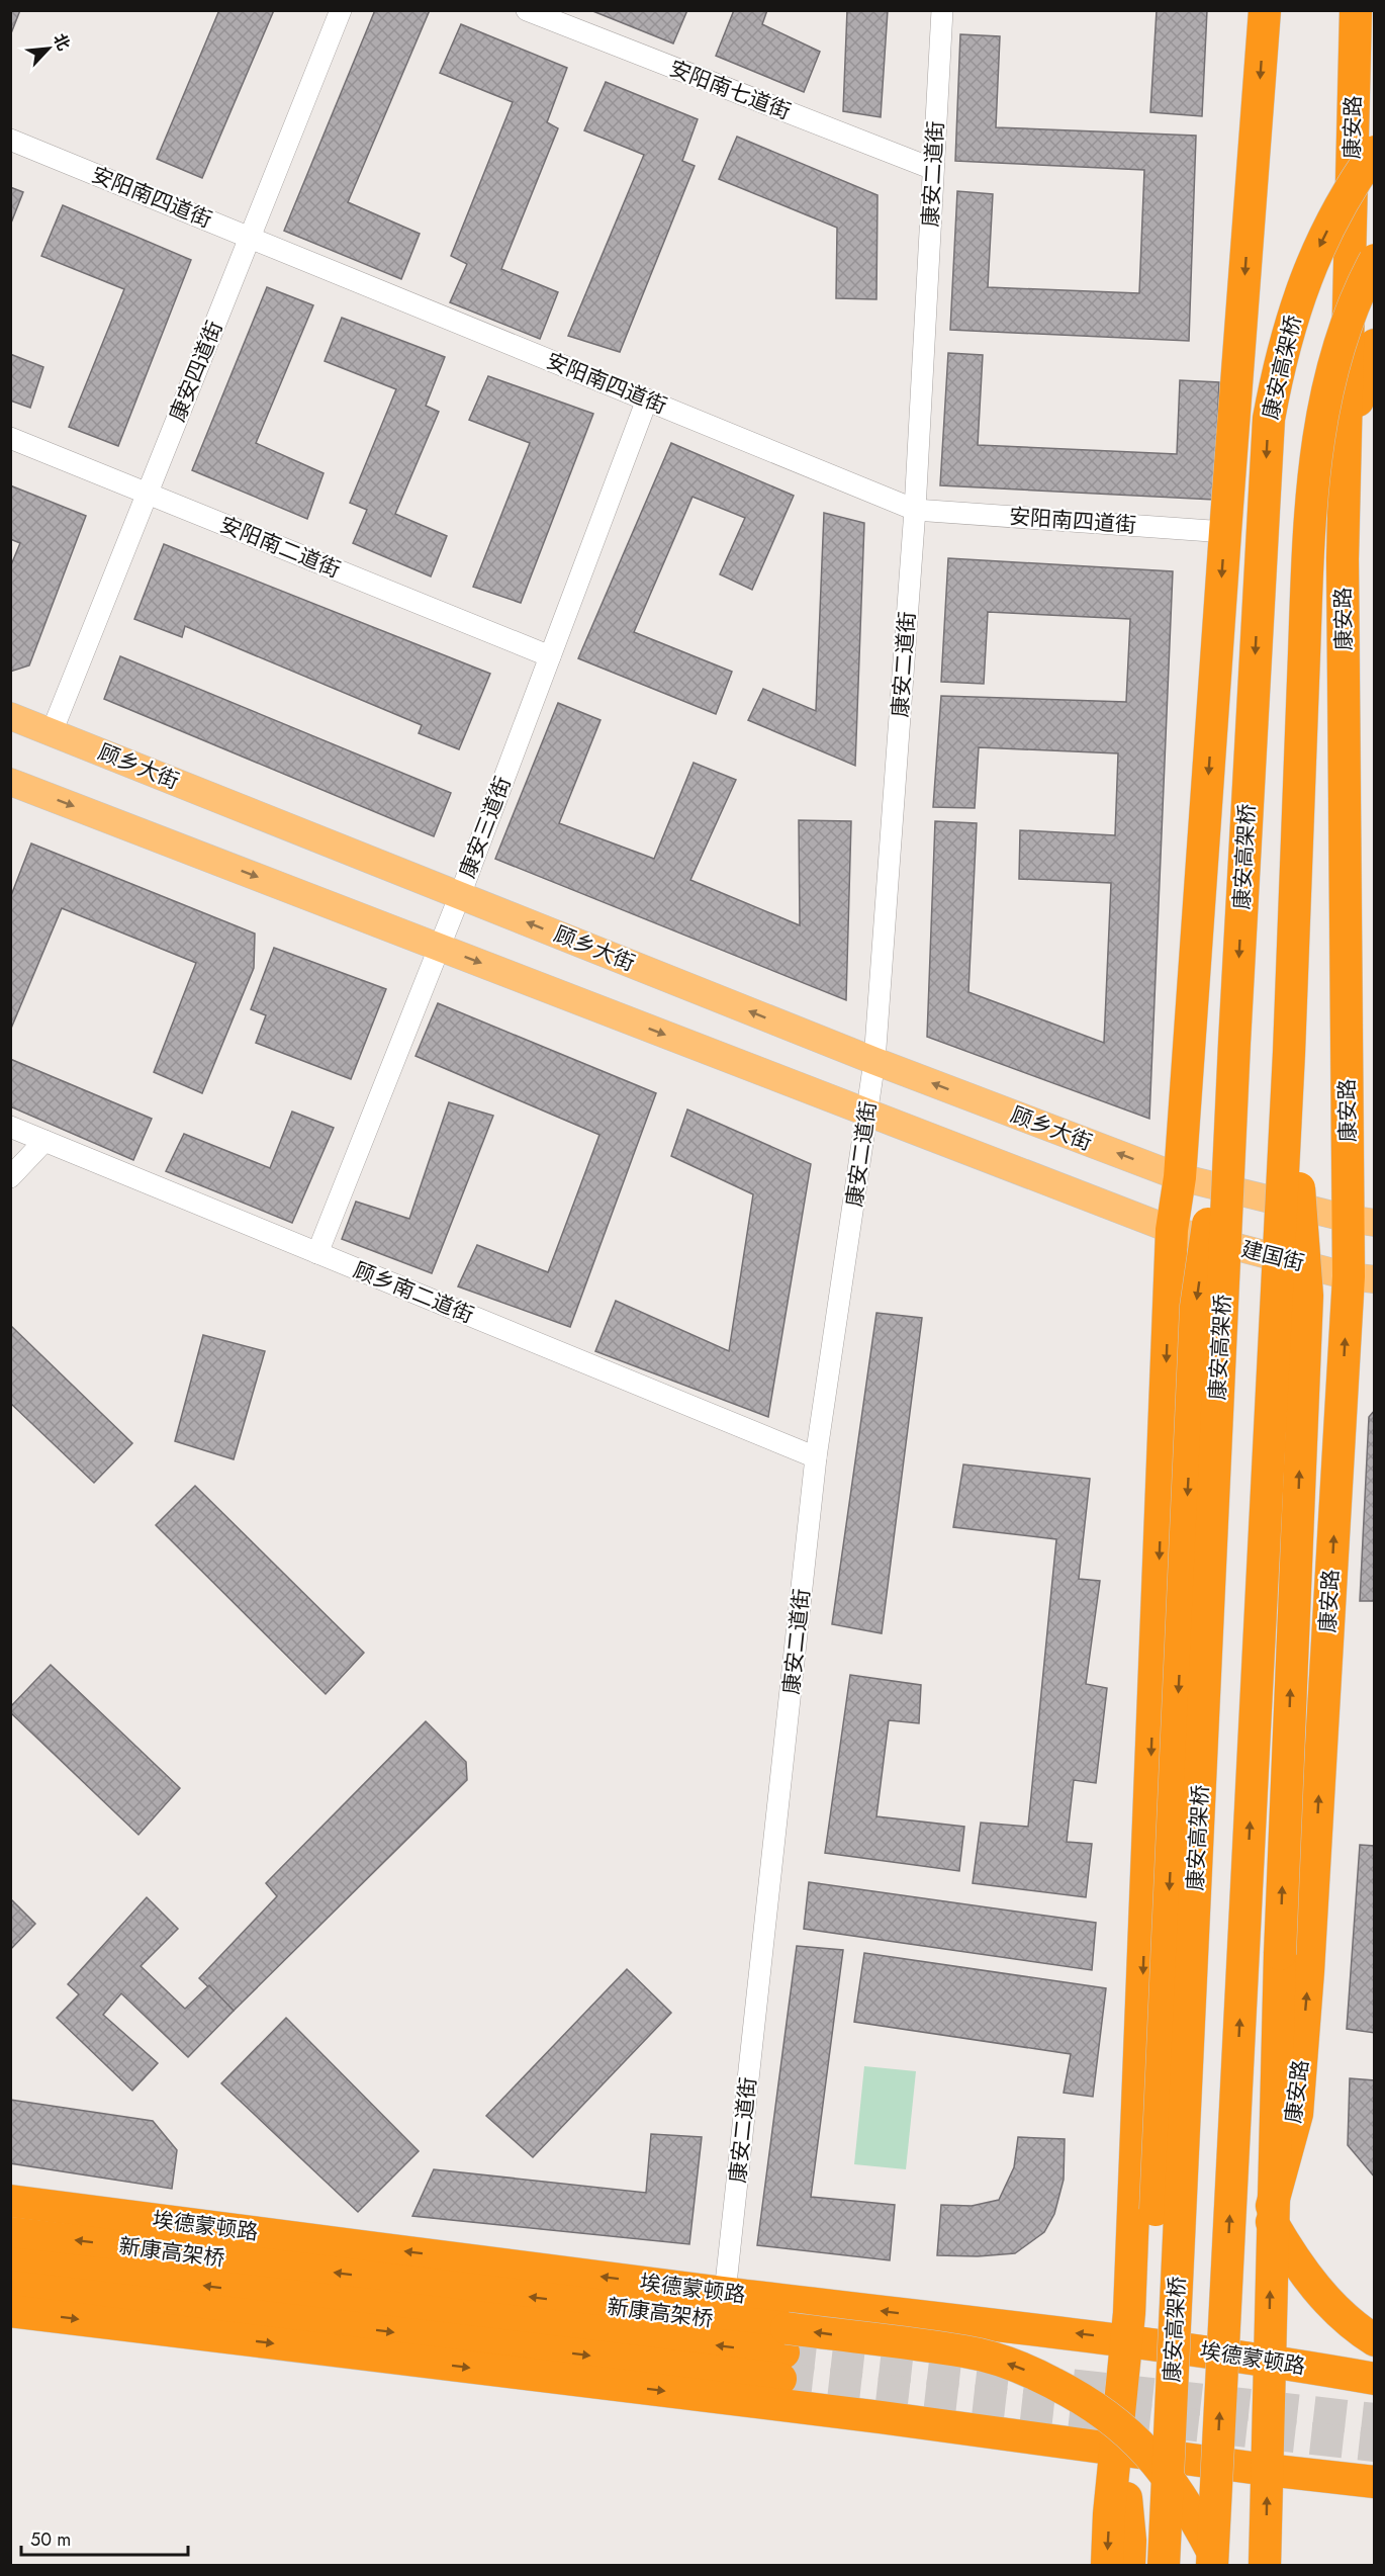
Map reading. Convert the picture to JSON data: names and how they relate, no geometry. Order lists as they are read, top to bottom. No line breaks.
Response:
{"streets":{"highway":["康安路","康安高架桥","埃德蒙顿路","新康高架桥"],"main road":["顾乡大街","建国街"],"street":["安阳南七道街","康安二道街","安阳南四道街","康安四道街","安阳南二道街","康安三道街","顾乡南二道街"]},"crossings":[["安阳南七道街","康安二道街"],["康安路","建国街"],["康安路","埃德蒙顿路"],["康安二道街","安阳南四道街"],["康安二道街","顾乡大街"],["康安二道街","顾乡南二道街"],["康安二道街","埃德蒙顿路"],["安阳南四道街","康安四道街"],["安阳南四道街","康安三道街"],["康安四道街","安阳南二道街"],["康安四道街","顾乡大街"],["安阳南二道街","康安三道街"],["顾乡大街","康安三道街"],["康安三道街","顾乡南二道街"]],"scale_bar":"50 m","north":"top right"}
